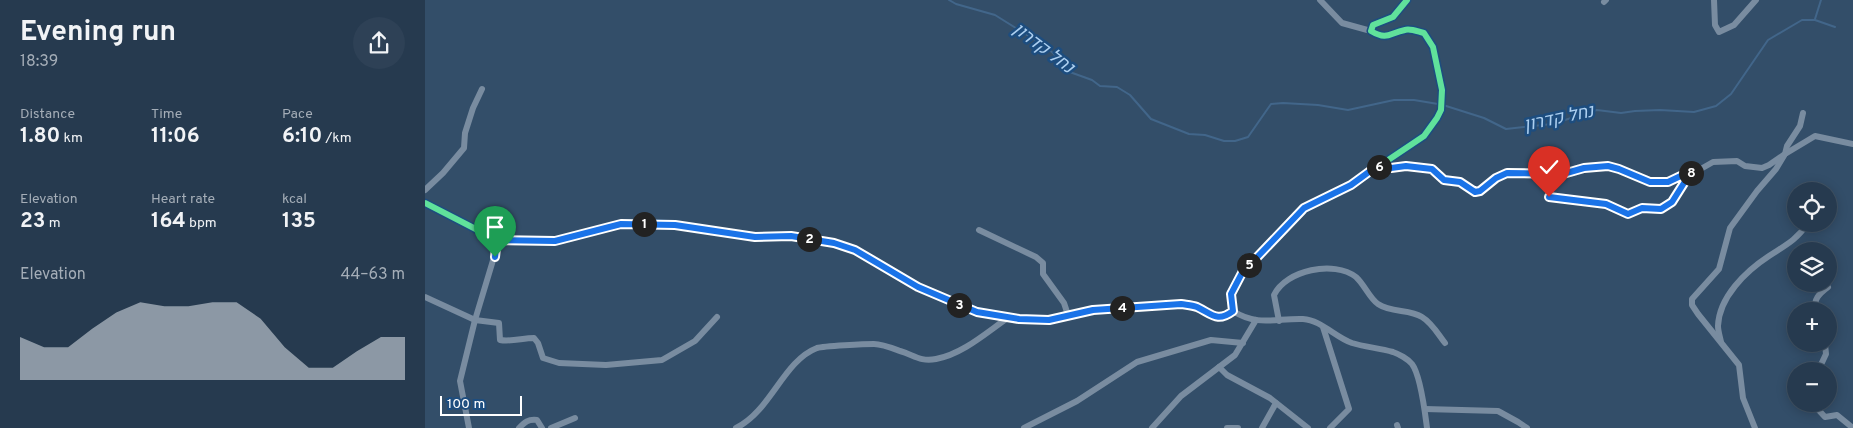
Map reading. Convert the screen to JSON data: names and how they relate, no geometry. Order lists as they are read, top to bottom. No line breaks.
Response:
{"water":["נחל קדרון"],"scale_bar":"100 m","page":{"heading":["Evening run","18:39"],"stats":[["Distance","1.80 km"],["Time","11:06"],["Pace","6:10 /km"],["Elevation","23 m"],["Heart rate","164 bpm"],["kcal","135"]],"pins":["6","8","1","2","5","3","4"],"map_buttons":["+","−"],"chart":["Elevation","44–63 m"],"scale":"100 m"}}
